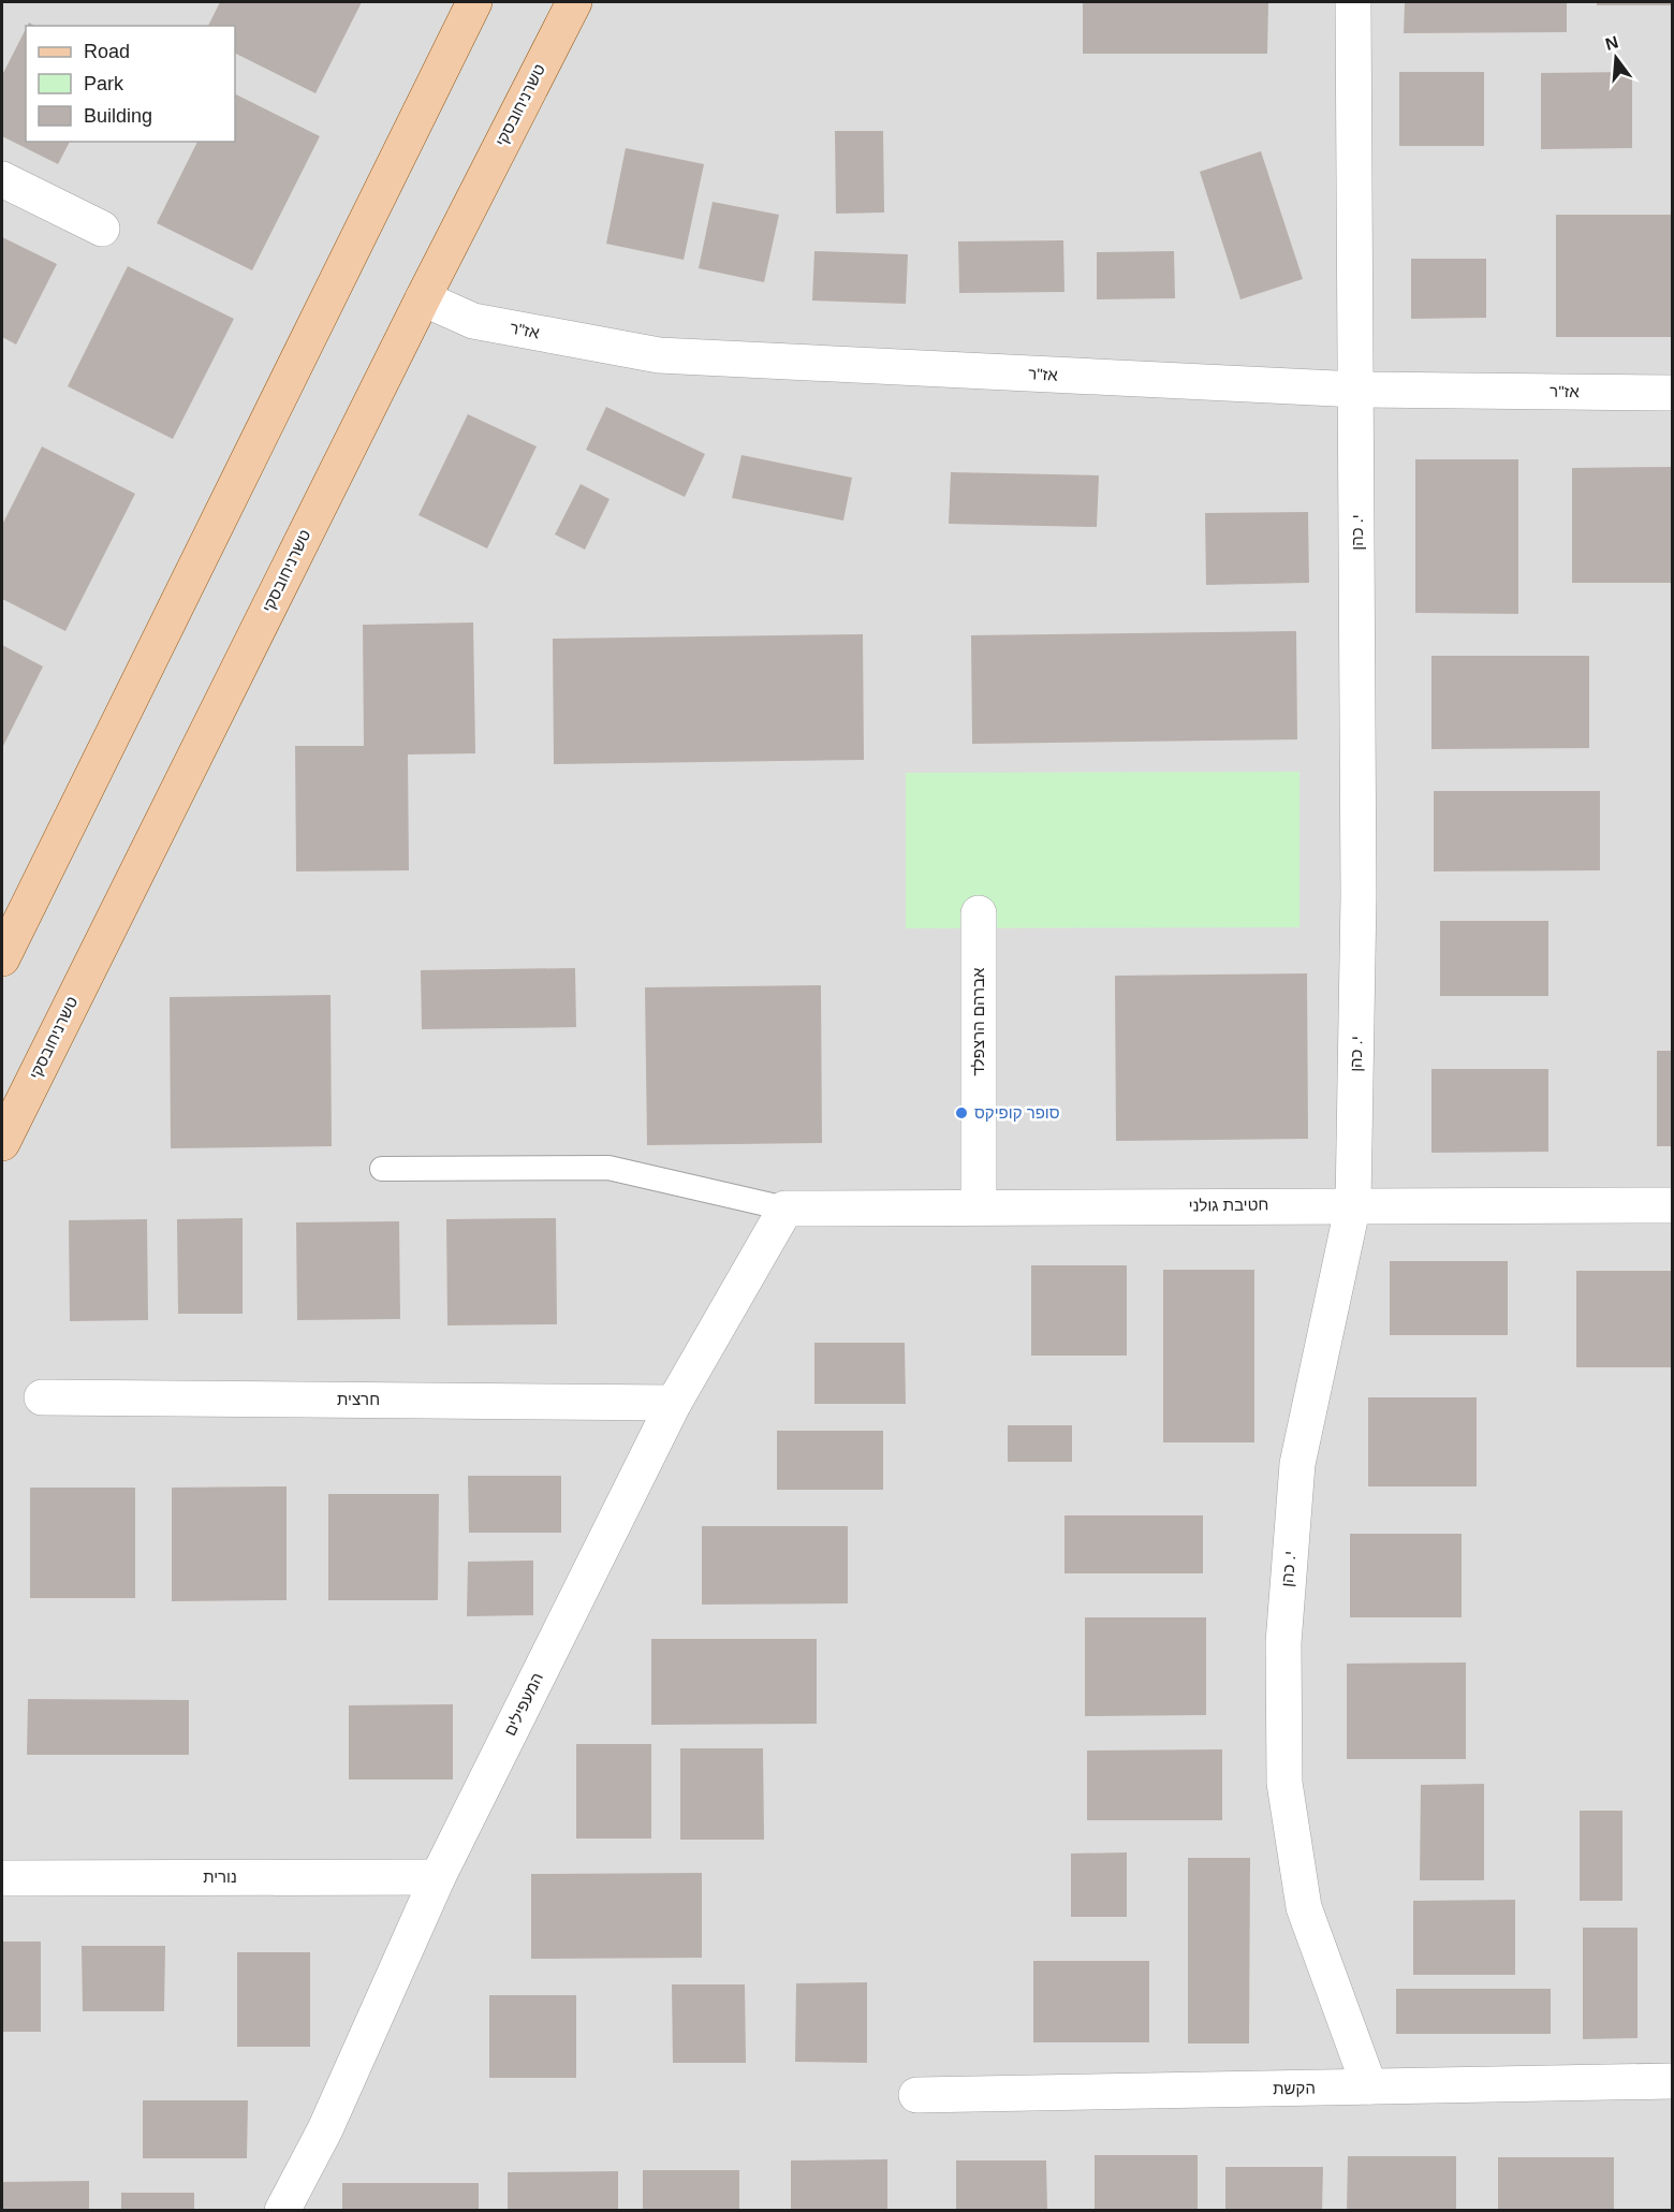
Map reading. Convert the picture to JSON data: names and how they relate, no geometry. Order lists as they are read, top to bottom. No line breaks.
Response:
{"streets":{"main road":["טשרניחובסקי"],"street":["אז\"ר","י. כהן","אברהם הרצפלד","חטיבת גולני","חרצית","המעפילים","נורית","הקשת"]},"crossings":[["טשרניחובסקי","אז\"ר"],["אז\"ר","י. כהן"],["י. כהן","חטיבת גולני"],["י. כהן","הקשת"],["אברהם הרצפלד","חטיבת גולני"],["חטיבת גולני","המעפילים"],["חרצית","המעפילים"],["המעפילים","נורית"]],"places":["סופר קופיקס"],"legend":["Road","Park","Building"],"north":"top"}
